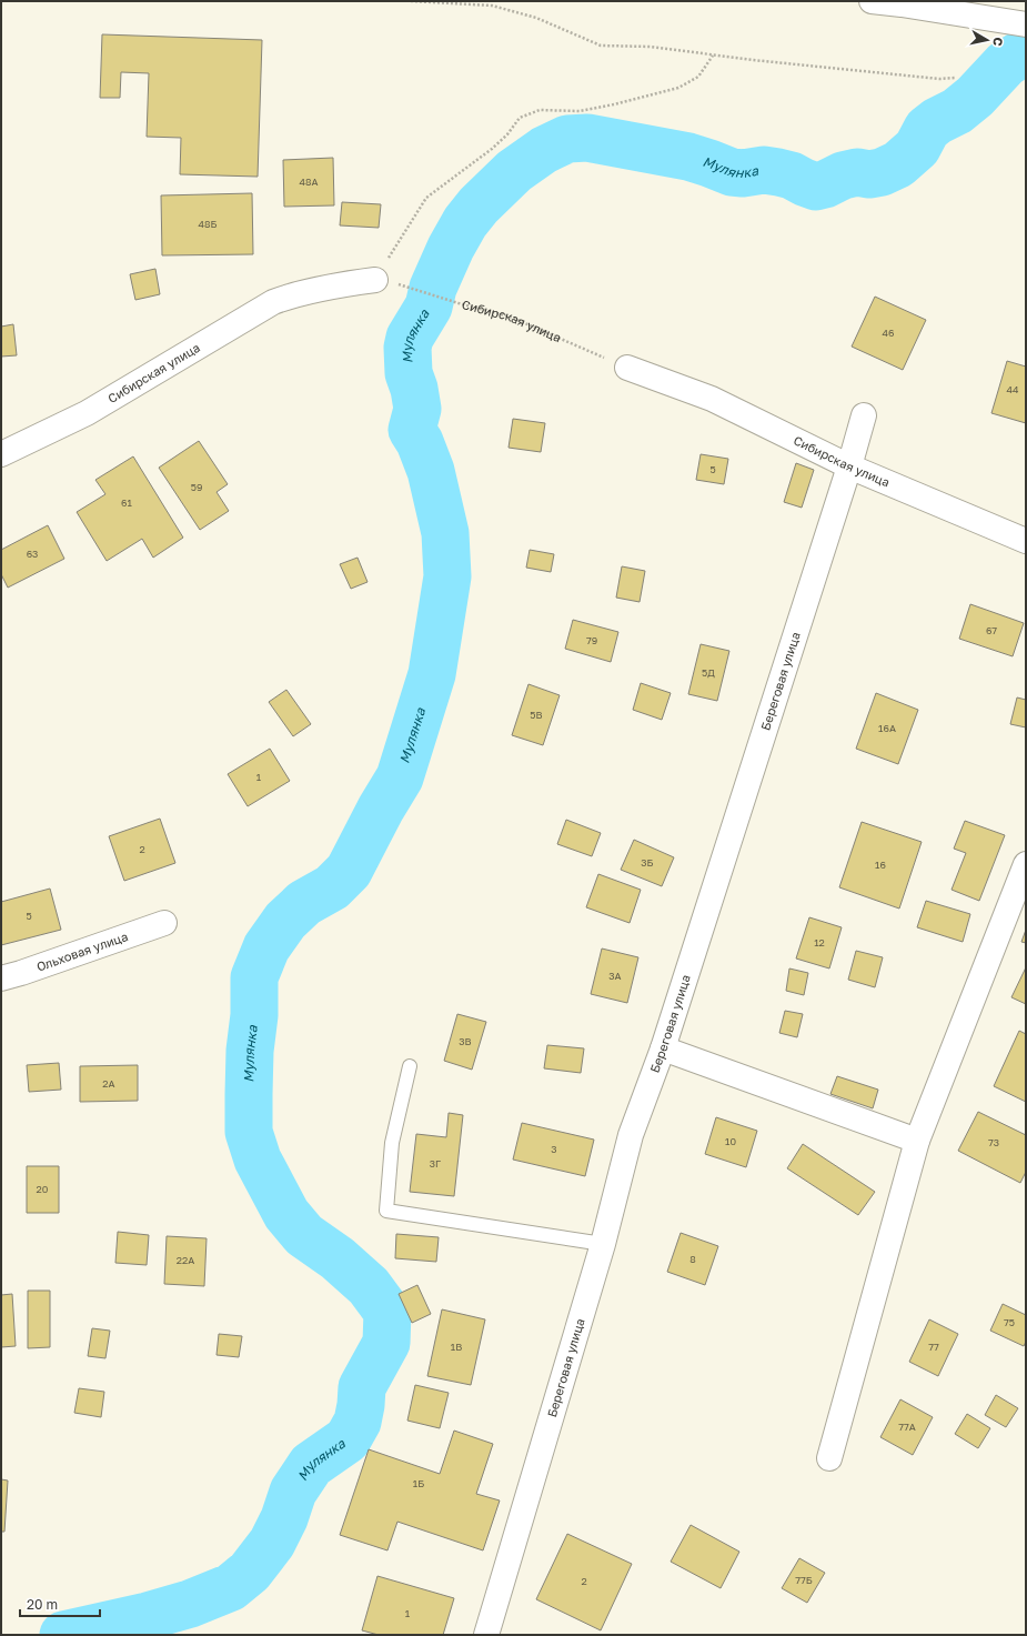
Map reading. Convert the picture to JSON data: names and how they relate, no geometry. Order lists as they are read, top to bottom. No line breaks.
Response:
{"streets":{"main road":["Сибирская улица","Береговая улица","Ольховая улица"]},"crossings":[["Сибирская улица","Береговая улица"]],"water":["Мулянка"],"house_numbers":["48А","48Б","46","44","5","59","61","63","67","79","5Д","5В","16А","1","2","3Б","16","5","12","3А","3В","2А","10","73","3","3Г","20","8","22А","75","1В","77","77А","1Б","77Б","2","1"],"scale_bar":"20 m","north":"right"}
